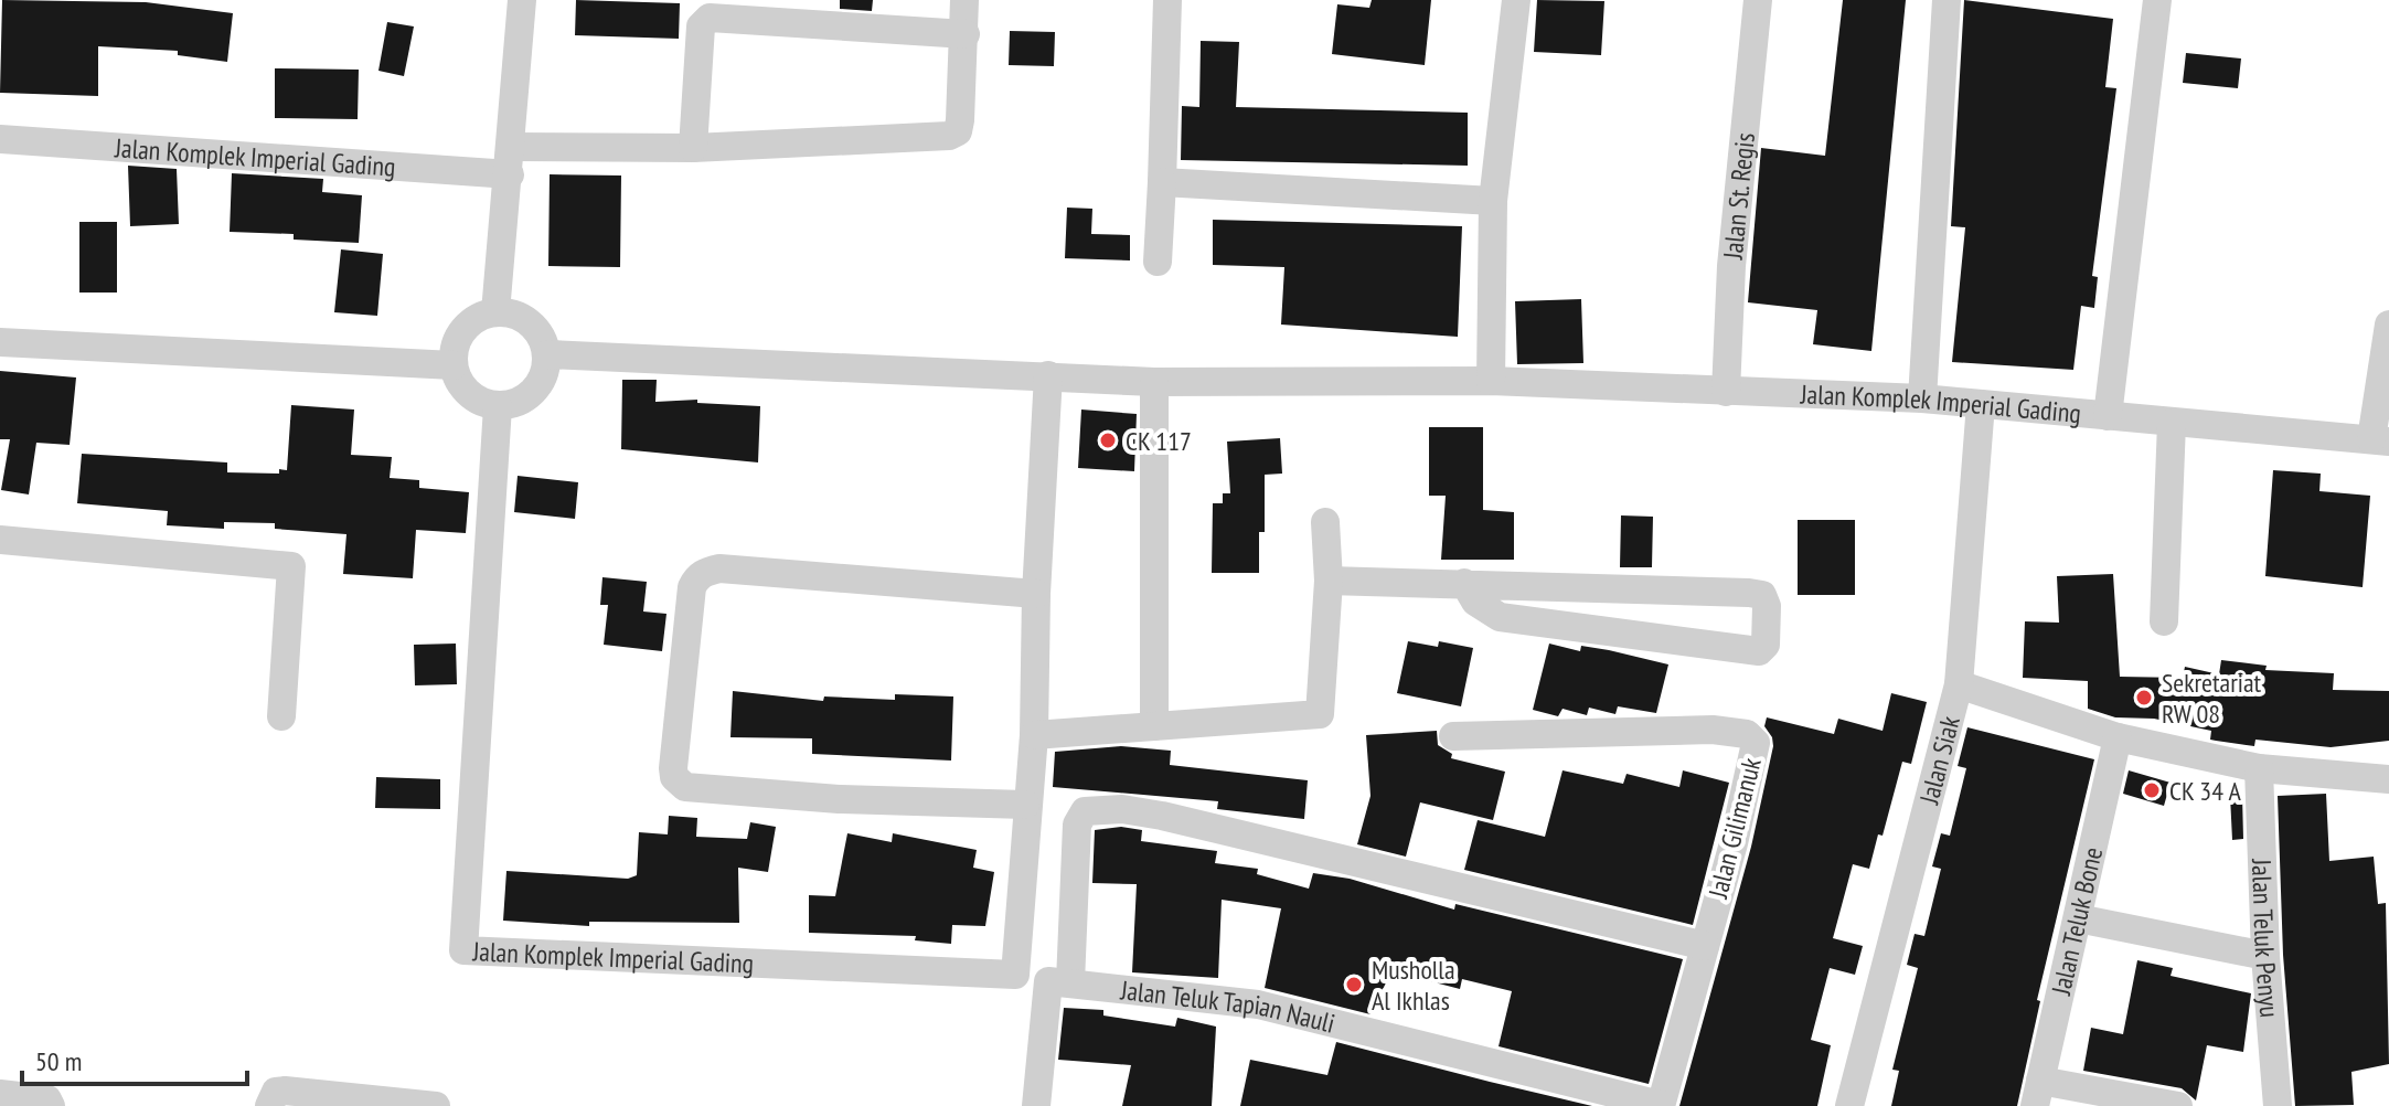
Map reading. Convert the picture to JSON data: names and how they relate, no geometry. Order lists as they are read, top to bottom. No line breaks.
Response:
{"streets":{"street":["Jalan Komplek Imperial Gading","Jalan St. Regis","Jalan Siak","Jalan Gilimanuk","Jalan Teluk Bone","Jalan Teluk Penyu","Jalan Teluk Tapian Nauli"]},"crossings":[["Jalan Komplek Imperial Gading","Jalan St. Regis"],["Jalan Komplek Imperial Gading","Jalan Siak"],["Jalan Gilimanuk","Jalan Teluk Tapian Nauli"]],"places":["CK 117","Sekretariat RW 08","CK 34 A","Musholla Al Ikhlas"],"scale_bar":"50 m"}
